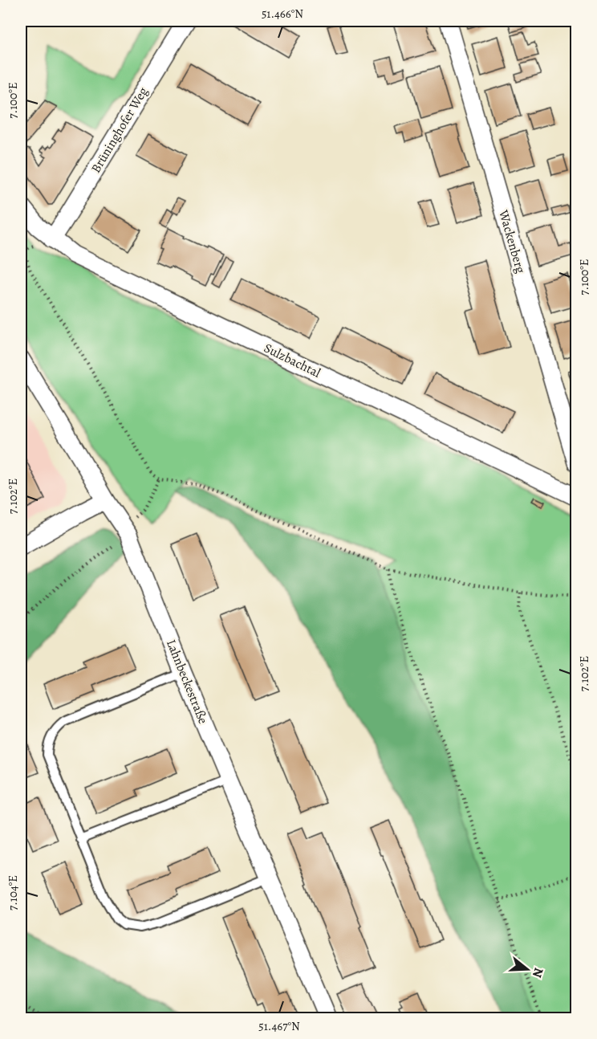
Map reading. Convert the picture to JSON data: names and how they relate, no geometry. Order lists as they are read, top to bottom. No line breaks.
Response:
{"streets":{"street":["Brüninghofer Weg","Wackenberg","Sulzbachtal","Lahnbeckestraße"]},"crossings":[["Brüninghofer Weg","Sulzbachtal"]],"north":"right","coordinates":["51.466°N","7.100°E","7.102°E","7.104°E","51.467°N"]}
